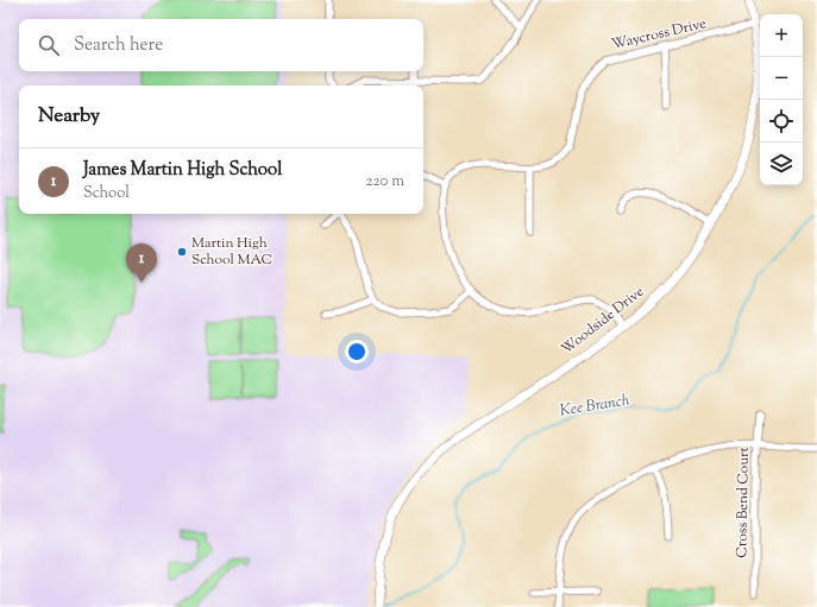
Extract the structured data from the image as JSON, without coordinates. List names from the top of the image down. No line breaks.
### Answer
{"streets":{"street":["Waycross Drive","Woodside Drive","Cross Bend Court"]},"crossings":[["Waycross Drive","Woodside Drive"]],"water":["Kee Branch"],"places":["Martin High School MAC"],"page":{"map_buttons":["+","−"],"search":"Search here","heading":"Nearby","list":[{"mark":"1","name":"James Martin High School","note":"School","value":"220 m"}],"pins":"1"}}
